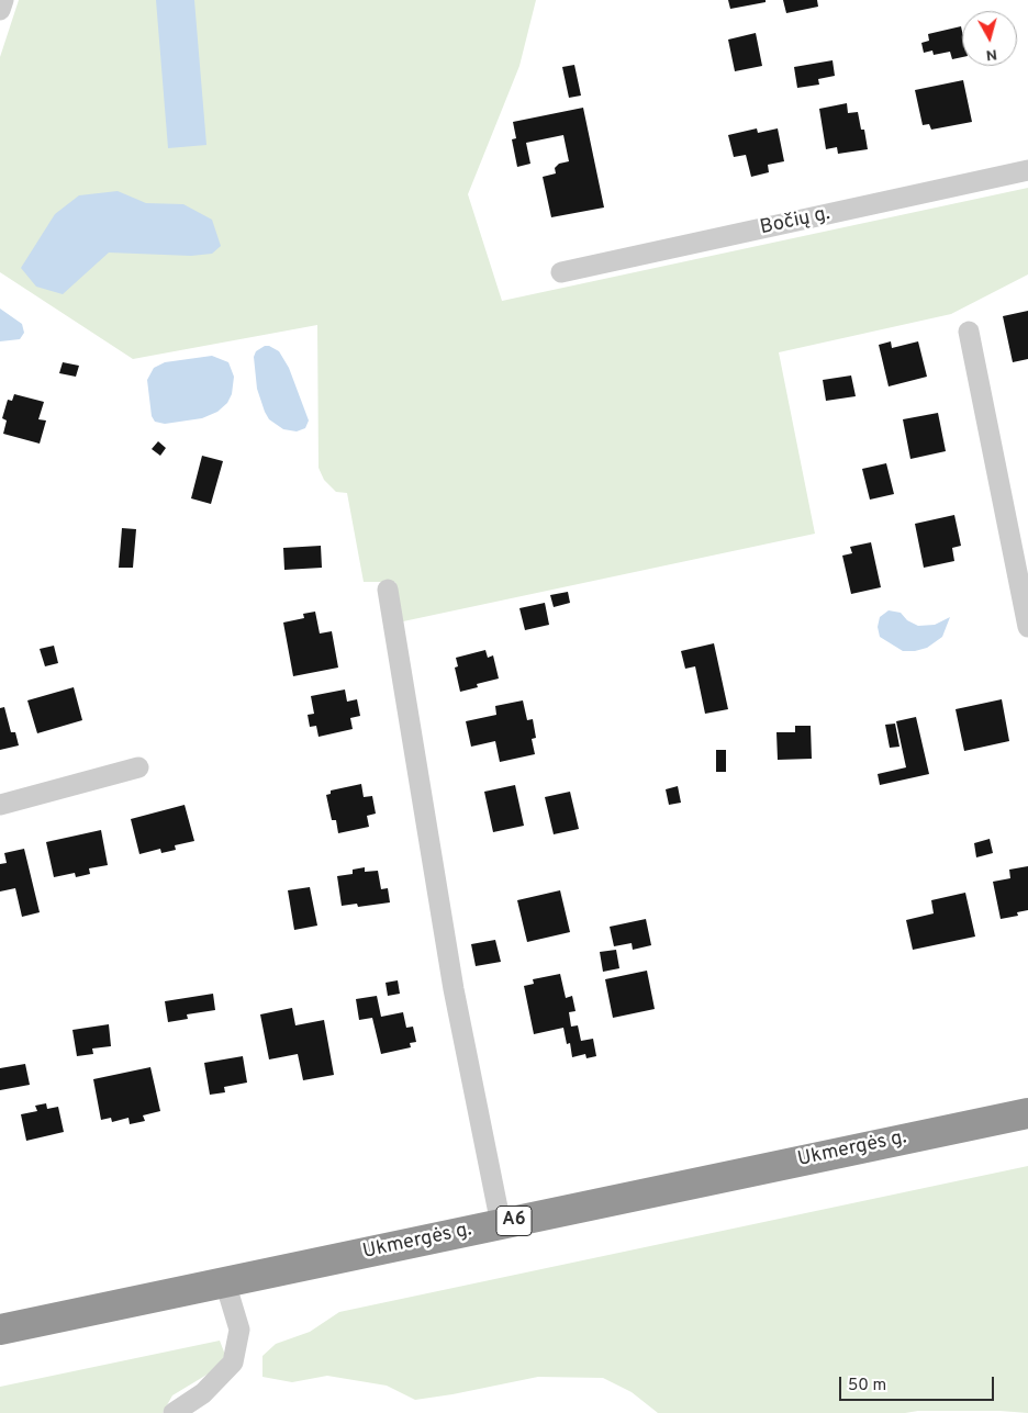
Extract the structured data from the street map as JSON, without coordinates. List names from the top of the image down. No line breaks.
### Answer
{"streets":{"highway":["Ukmergės g.","A6"],"street":["Bočių g."]},"scale_bar":"50 m","north":"bottom"}
